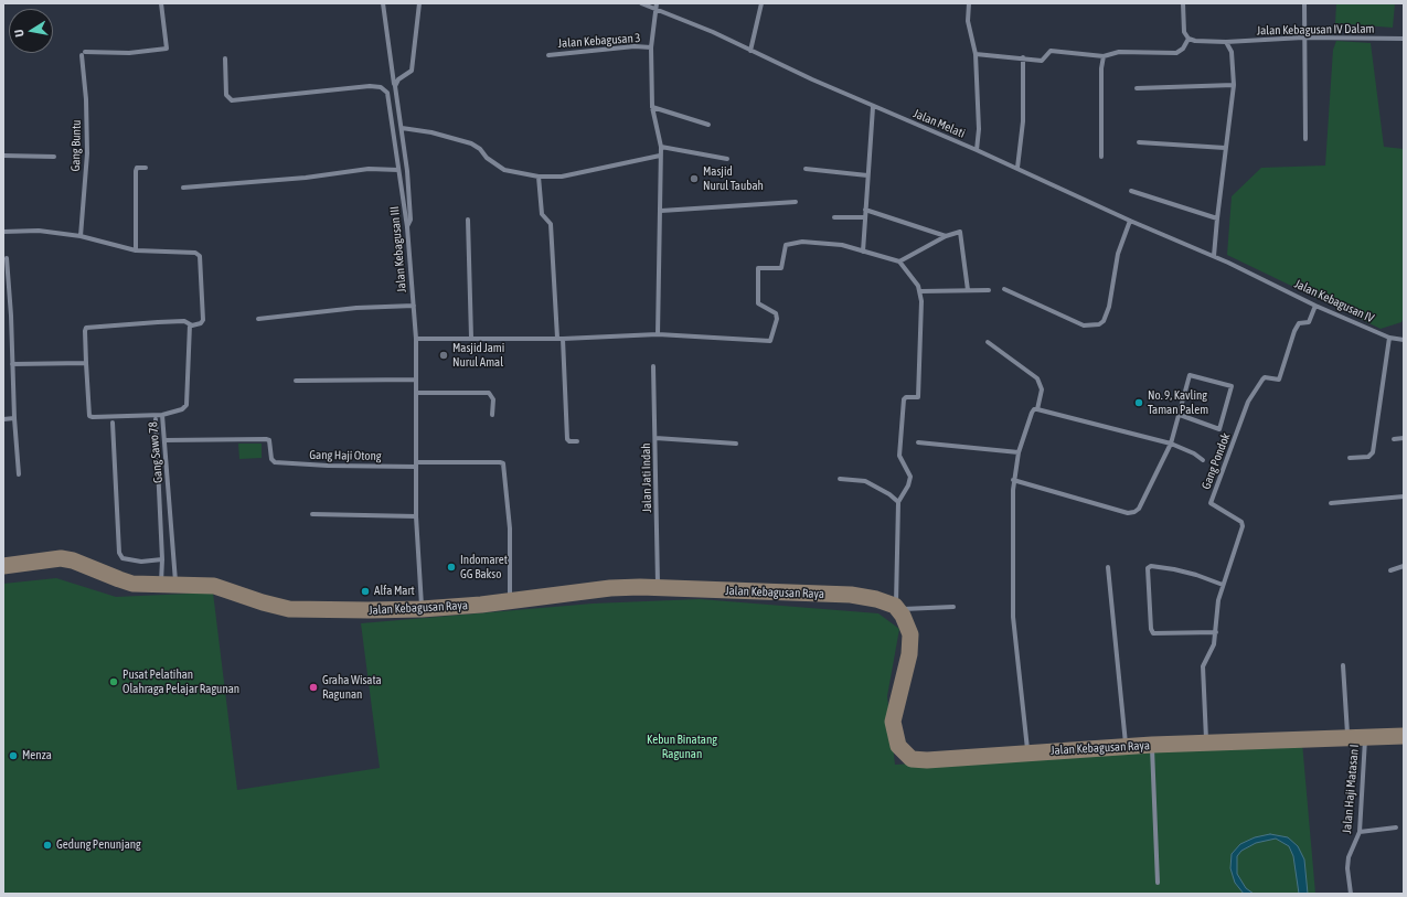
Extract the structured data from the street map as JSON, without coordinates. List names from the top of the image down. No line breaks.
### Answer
{"streets":{"main road":["Jalan Kebagusan Raya"],"street":["Jalan Kebagusan IV Dalam","Jalan Kebagusan 3","Jalan Melati","Gang Buntu","Jalan Kebagusan III","Jalan Kebagusan IV","Gang Sawo 78","Gang Haji Otong","Gang Pondok","Jalan Jati Indah","Jalan Haji Matasan I"]},"crossings":[["Jalan Melati","Jalan Kebagusan IV"],["Jalan Kebagusan III","Gang Haji Otong"],["Jalan Kebagusan III","Jalan Kebagusan Raya"],["Jalan Kebagusan IV","Gang Pondok"],["Gang Sawo 78","Gang Haji Otong"],["Gang Sawo 78","Jalan Kebagusan Raya"],["Gang Haji Otong","Jalan Kebagusan Raya"],["Gang Pondok","Jalan Kebagusan Raya"],["Jalan Jati Indah","Jalan Kebagusan Raya"],["Jalan Kebagusan Raya","Jalan Haji Matasan I"]],"parks":["Kebun Binatang Ragunan"],"places":["Masjid Nurul Taubah","Masjid Jami Nurul Amal","No. 9, Kavling Taman Palem","Indomaret GG Bakso","Alfa Mart","Pusat Pelatihan Olahraga Pelajar Ragunan","Graha Wisata Ragunan","Menza","Gedung Penunjang"],"north":"left"}
